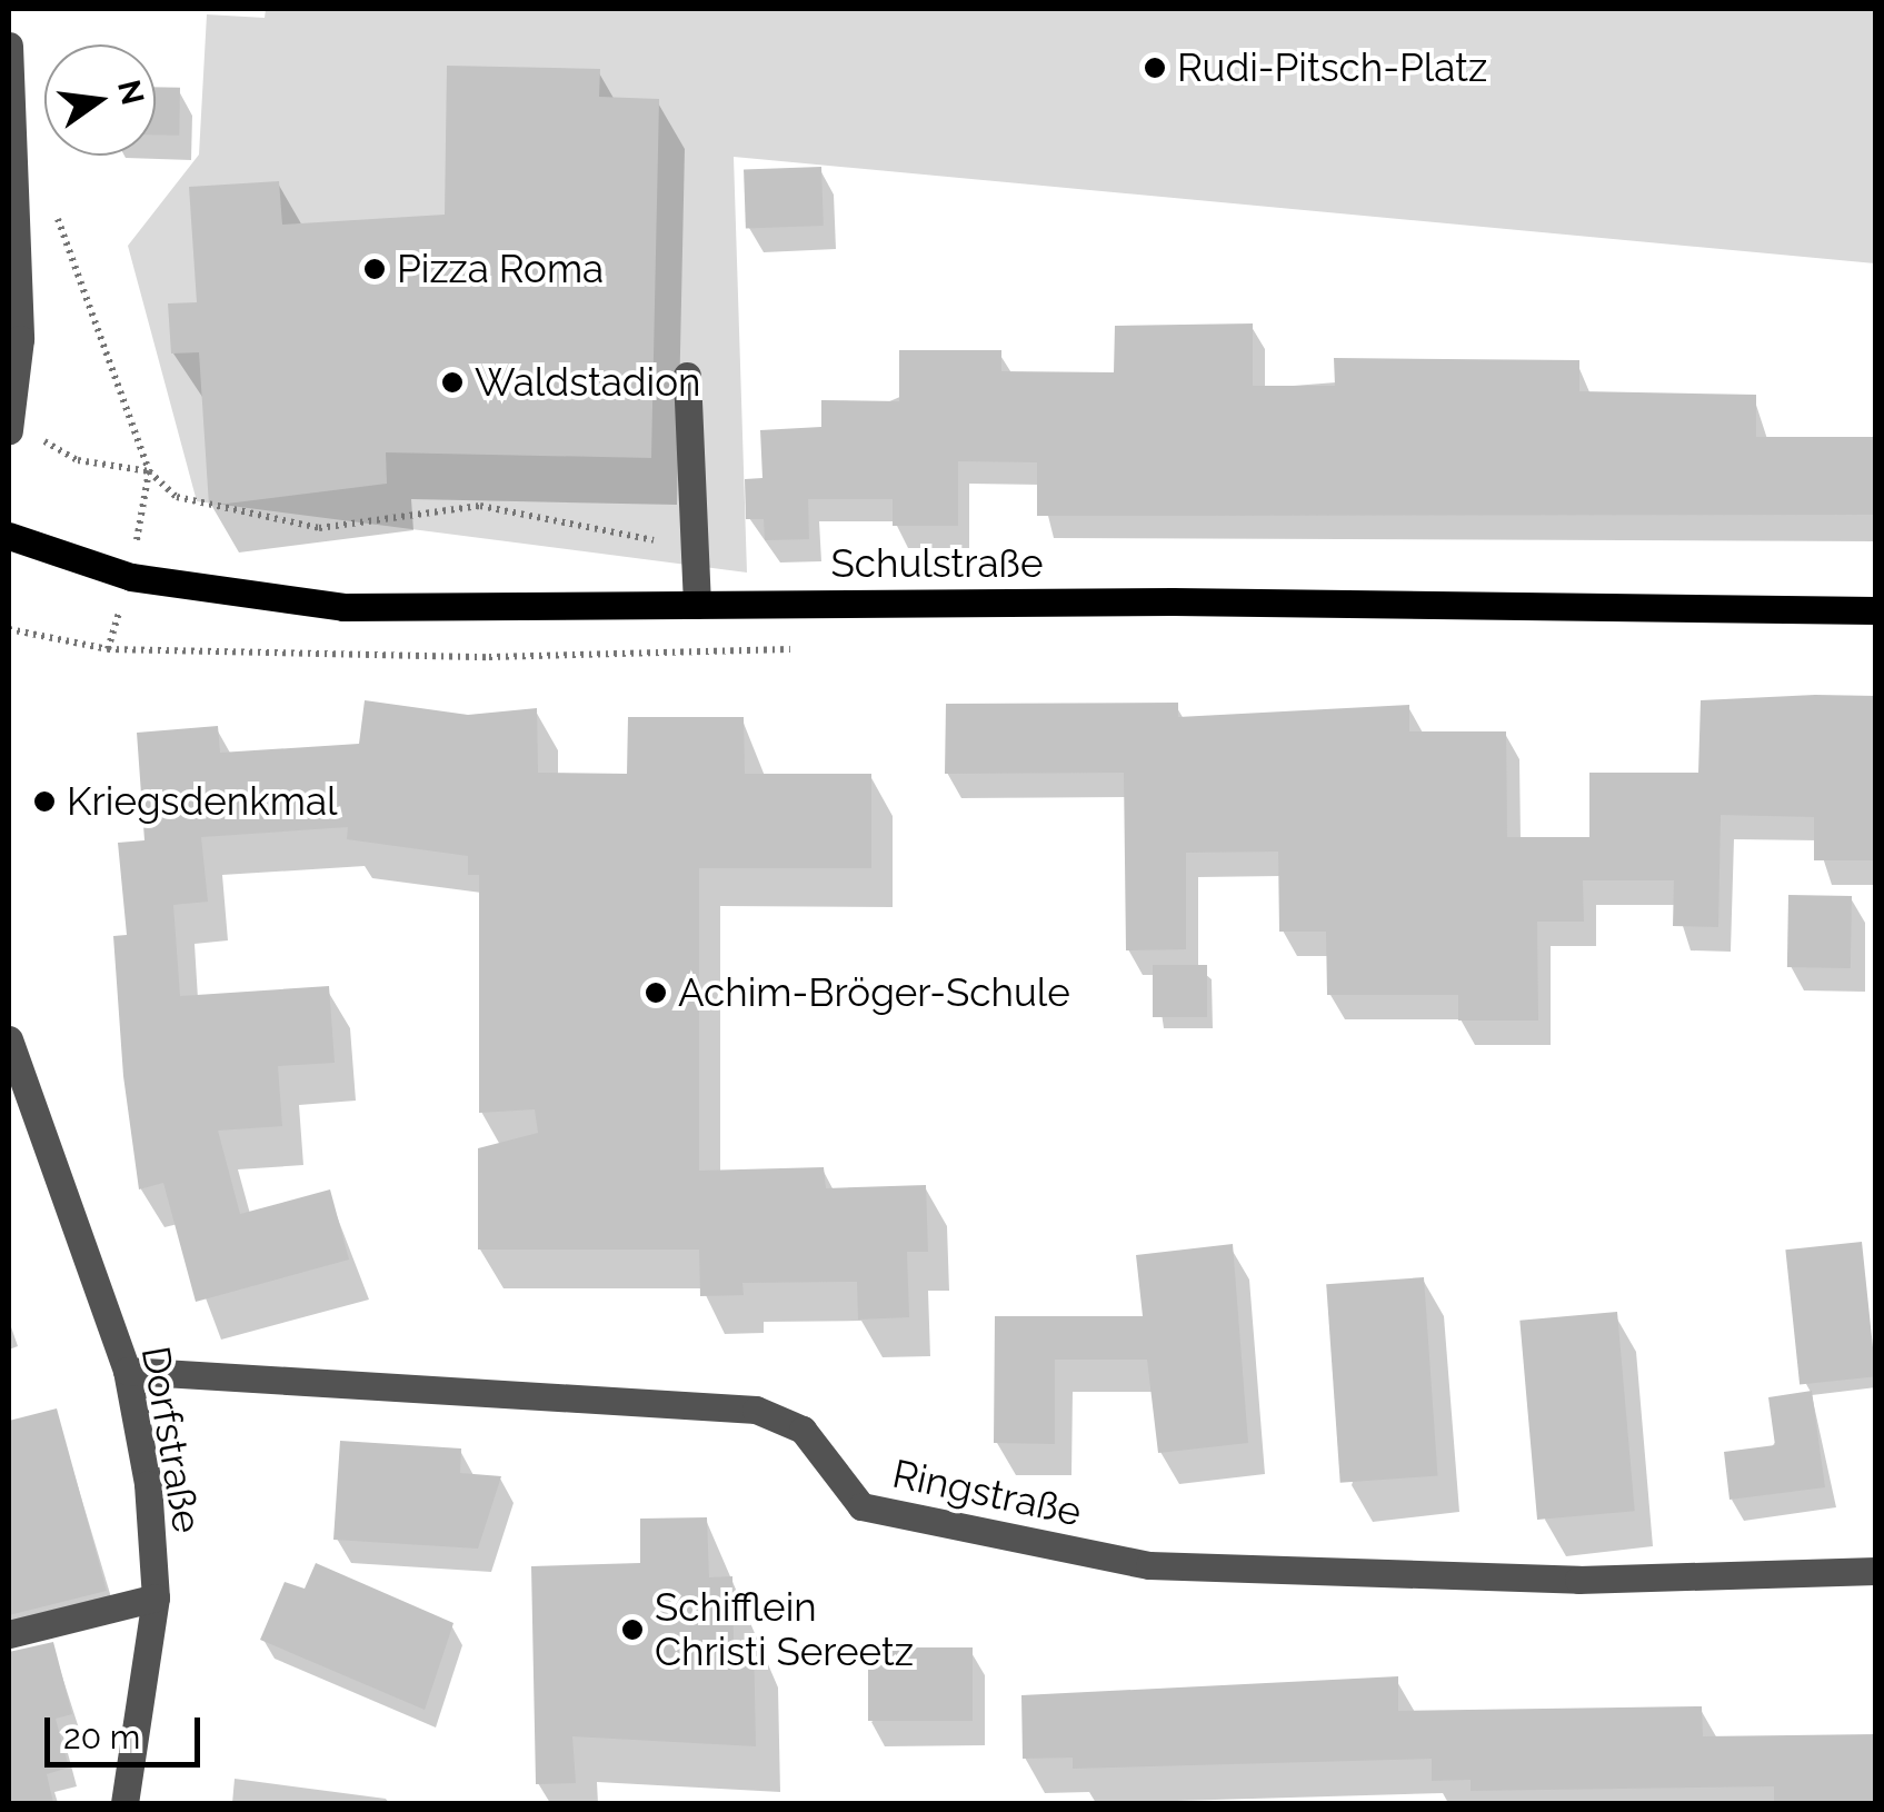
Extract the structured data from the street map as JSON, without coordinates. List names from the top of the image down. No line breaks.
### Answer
{"streets":{"main road":["Schulstraße"],"street":["Dorfstraße","Ringstraße"]},"crossings":[["Dorfstraße","Ringstraße"]],"places":["Rudi-Pitsch-Platz","Pizza Roma","Waldstadion","Kriegsdenkmal","Achim-Bröger-Schule","Schifflein Christi Sereetz"],"scale_bar":"20 m","north":"right"}
